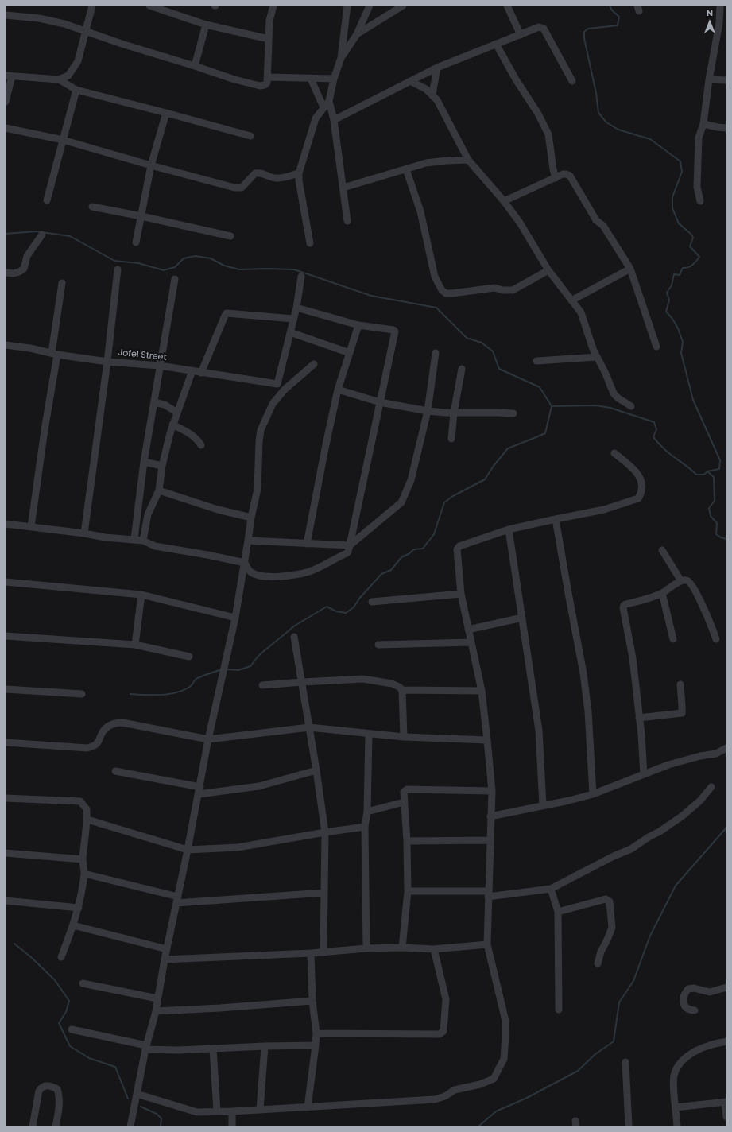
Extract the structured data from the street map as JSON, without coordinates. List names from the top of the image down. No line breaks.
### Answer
{"streets":{"street":["Jofel Street"]},"north":"top"}
